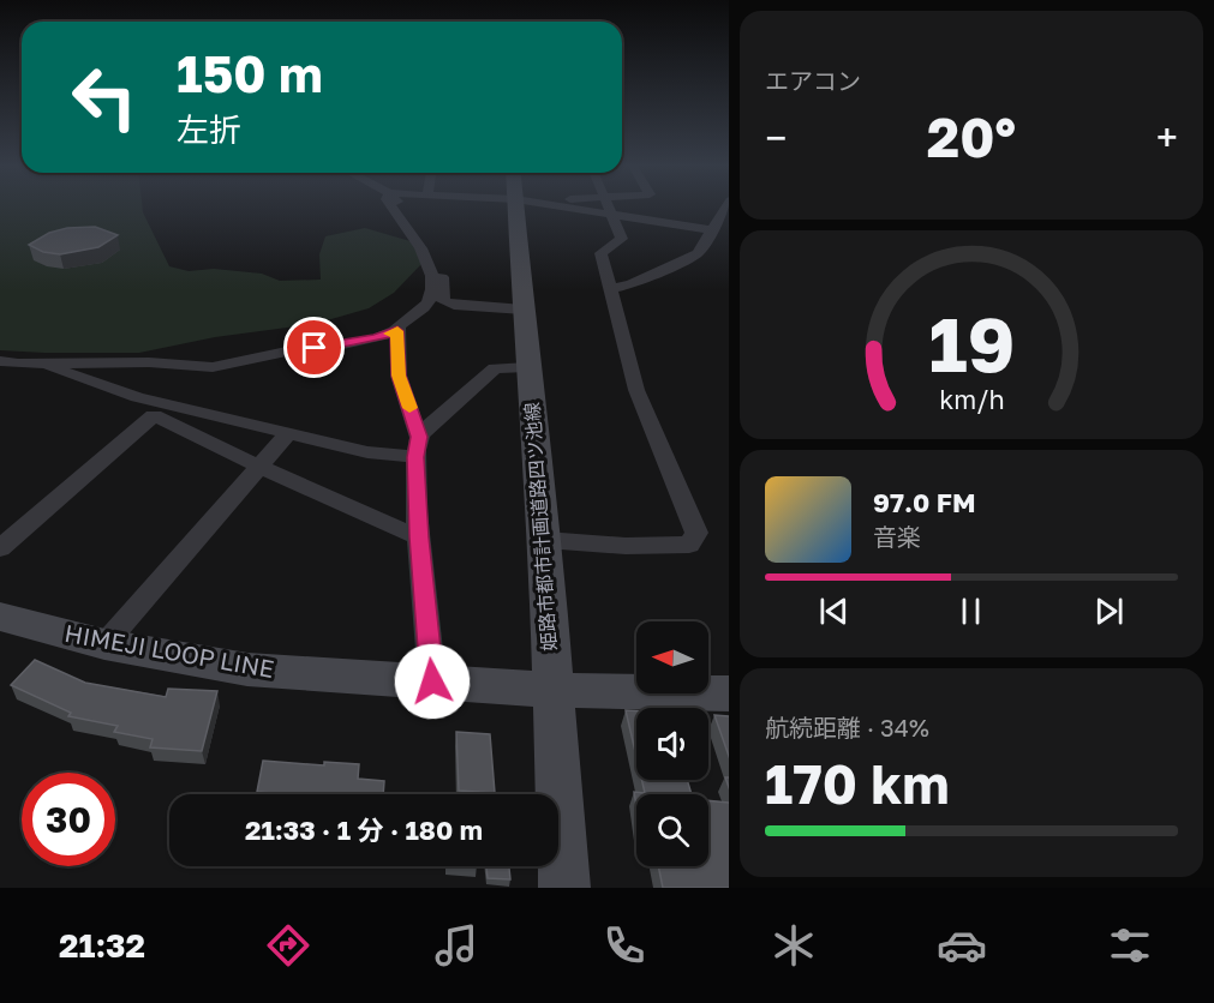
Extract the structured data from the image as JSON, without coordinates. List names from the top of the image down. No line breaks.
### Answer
{"streets":{"street":["姫路市都市計画道路四ツ池線","HIMEJI LOOP LINE"]},"crossings":[["姫路市都市計画道路四ツ池線","HIMEJI LOOP LINE"]],"north":"left","page":{"tile":["エアコン",["航続距離 · 34%","170 km"]],"turn":["150 m","左折"],"heat":["−","20°","+"],"song":["97.0 FM","音楽"],"limit":"30","trip":"21:33 · 1 分 · 180 m","tabs":"21:32","gauge":["19","km/h"]}}
